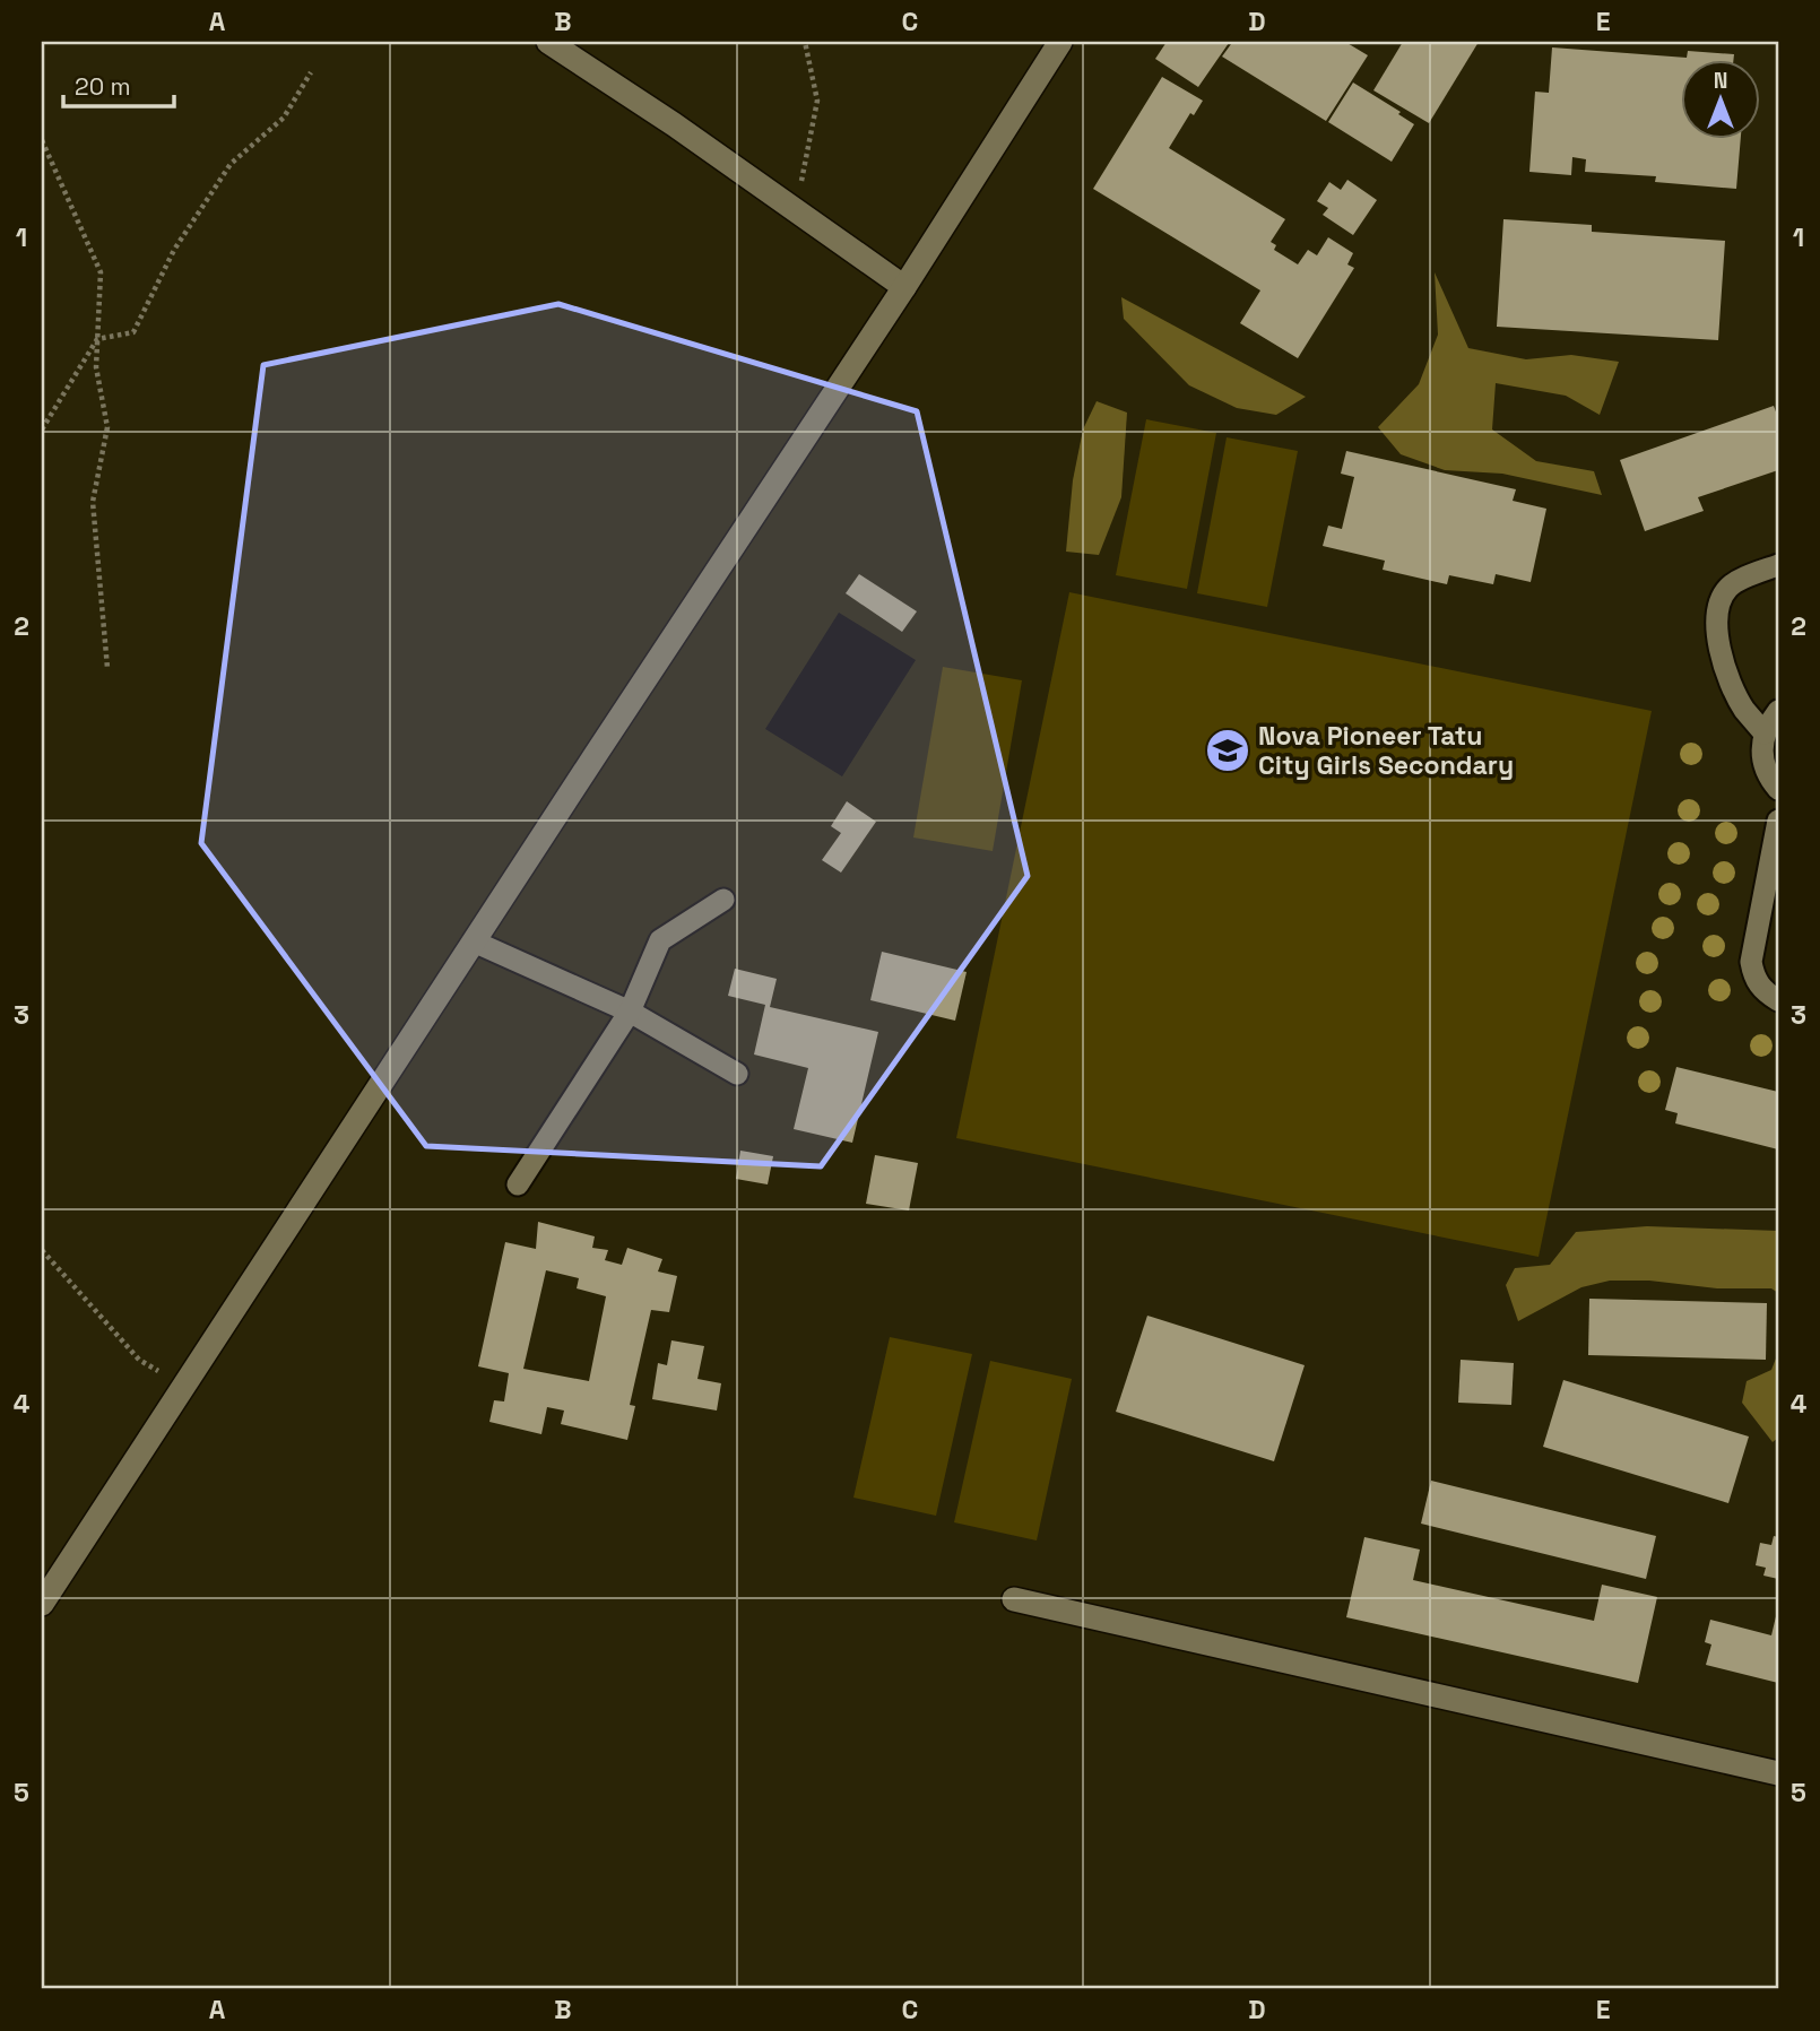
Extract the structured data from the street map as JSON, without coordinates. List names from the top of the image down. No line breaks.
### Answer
{"places":{"school or university":["Nova Pioneer Tatu City Girls Secondary"]},"scale_bar":"20 m","north":"top","grid":{"columns":["A","B","C","D","E"],"rows":["1","2","3","4","5"]}}
